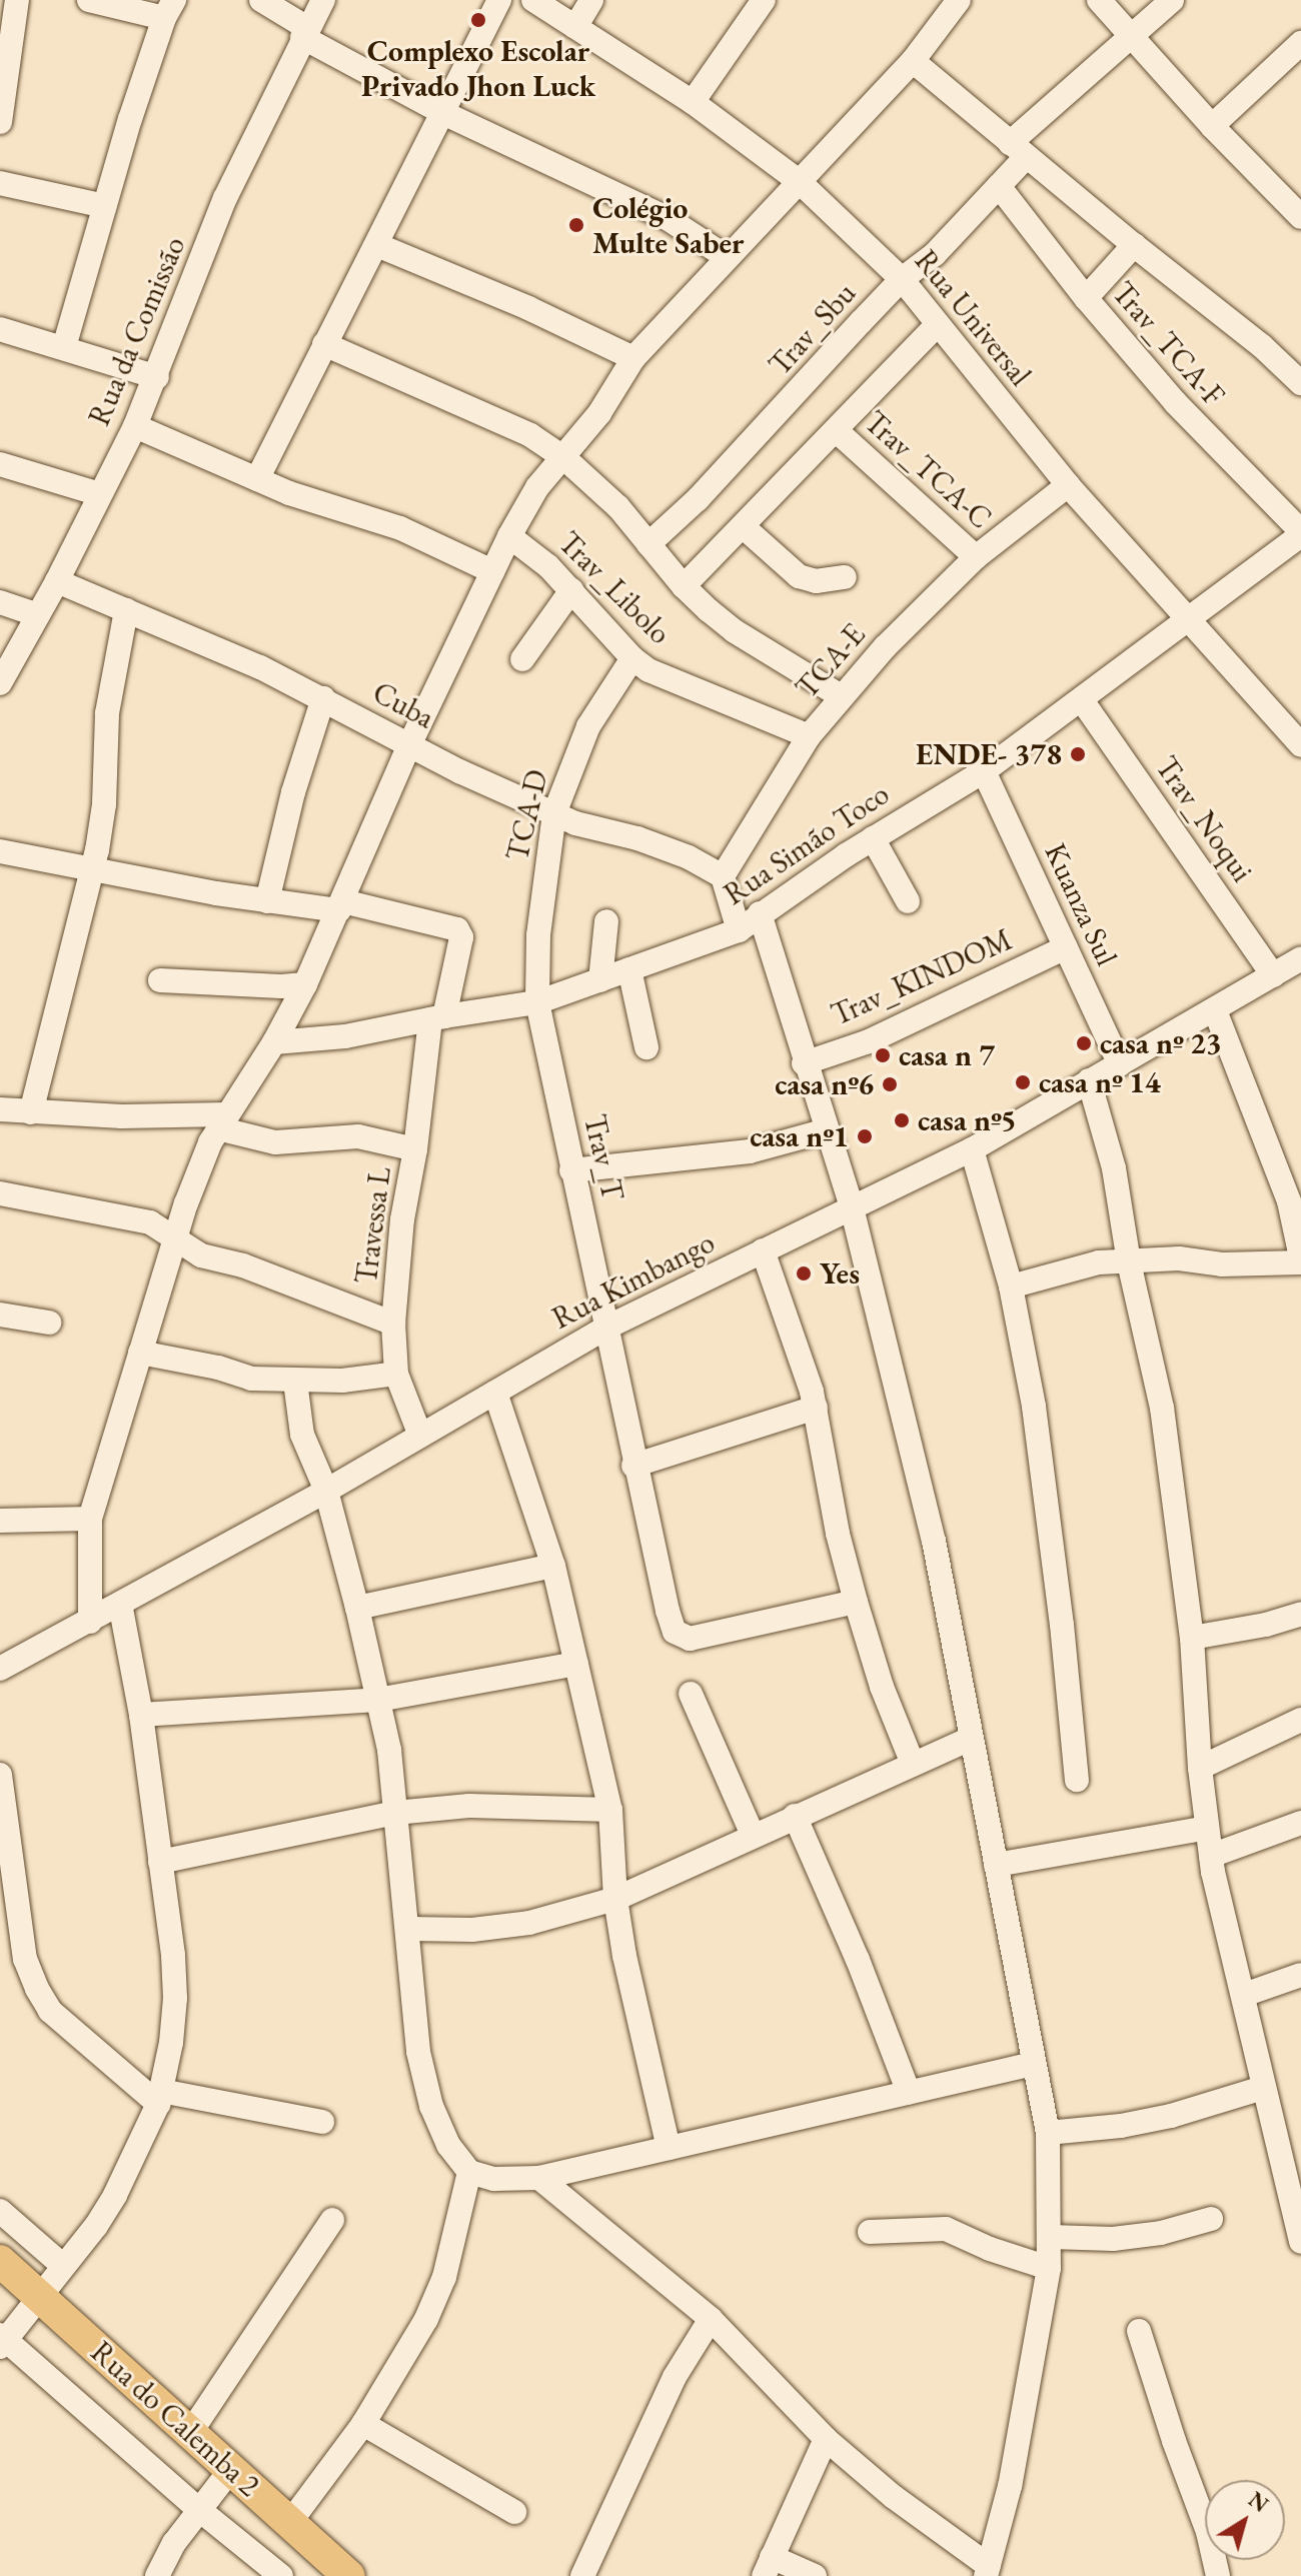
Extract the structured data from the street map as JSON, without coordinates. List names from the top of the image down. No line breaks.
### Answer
{"streets":{"main road":["Rua do Calemba 2"],"street":["Rua Universal","Trav_Sbu","Rua da Comissão","Trav_TCA-F","Trav_TCA-C","Trav_Libolo","TCA-E","Cuba","TCA-D","Trav_Noqui","Rua Simão Toco","Kuanza Sul","Trav_KINDOM","Trav_T","Travessa L","Rua Kimbango"]},"crossings":[["Rua Universal","Trav_Sbu"],["Rua Universal","TCA-E"],["Rua Universal","Rua Simão Toco"],["Trav_Sbu","Trav_TCA-F"],["Rua da Comissão","Cuba"],["Trav_TCA-F","Rua Simão Toco"],["Trav_TCA-C","TCA-E"],["Trav_Libolo","TCA-E"],["Trav_Libolo","TCA-D"],["TCA-E","Cuba"],["Cuba","TCA-D"],["TCA-D","Rua Simão Toco"],["TCA-D","Trav_T"],["Trav_Noqui","Rua Simão Toco"],["Trav_Noqui","Rua Kimbango"],["Rua Simão Toco","Kuanza Sul"],["Rua Simão Toco","Trav_T"],["Rua Simão Toco","Travessa L"],["Kuanza Sul","Trav_KINDOM"],["Kuanza Sul","Rua Kimbango"],["Trav_T","Rua Kimbango"],["Travessa L","Rua Kimbango"]],"places":["Complexo Escolar Privado Jhon Luck","Colégio Multe Saber","ENDE- 378","casa nº 23","casa n 7","casa nº 14","casa nº6","casa nº5","casa nº1","Yes"],"north":"top right"}
